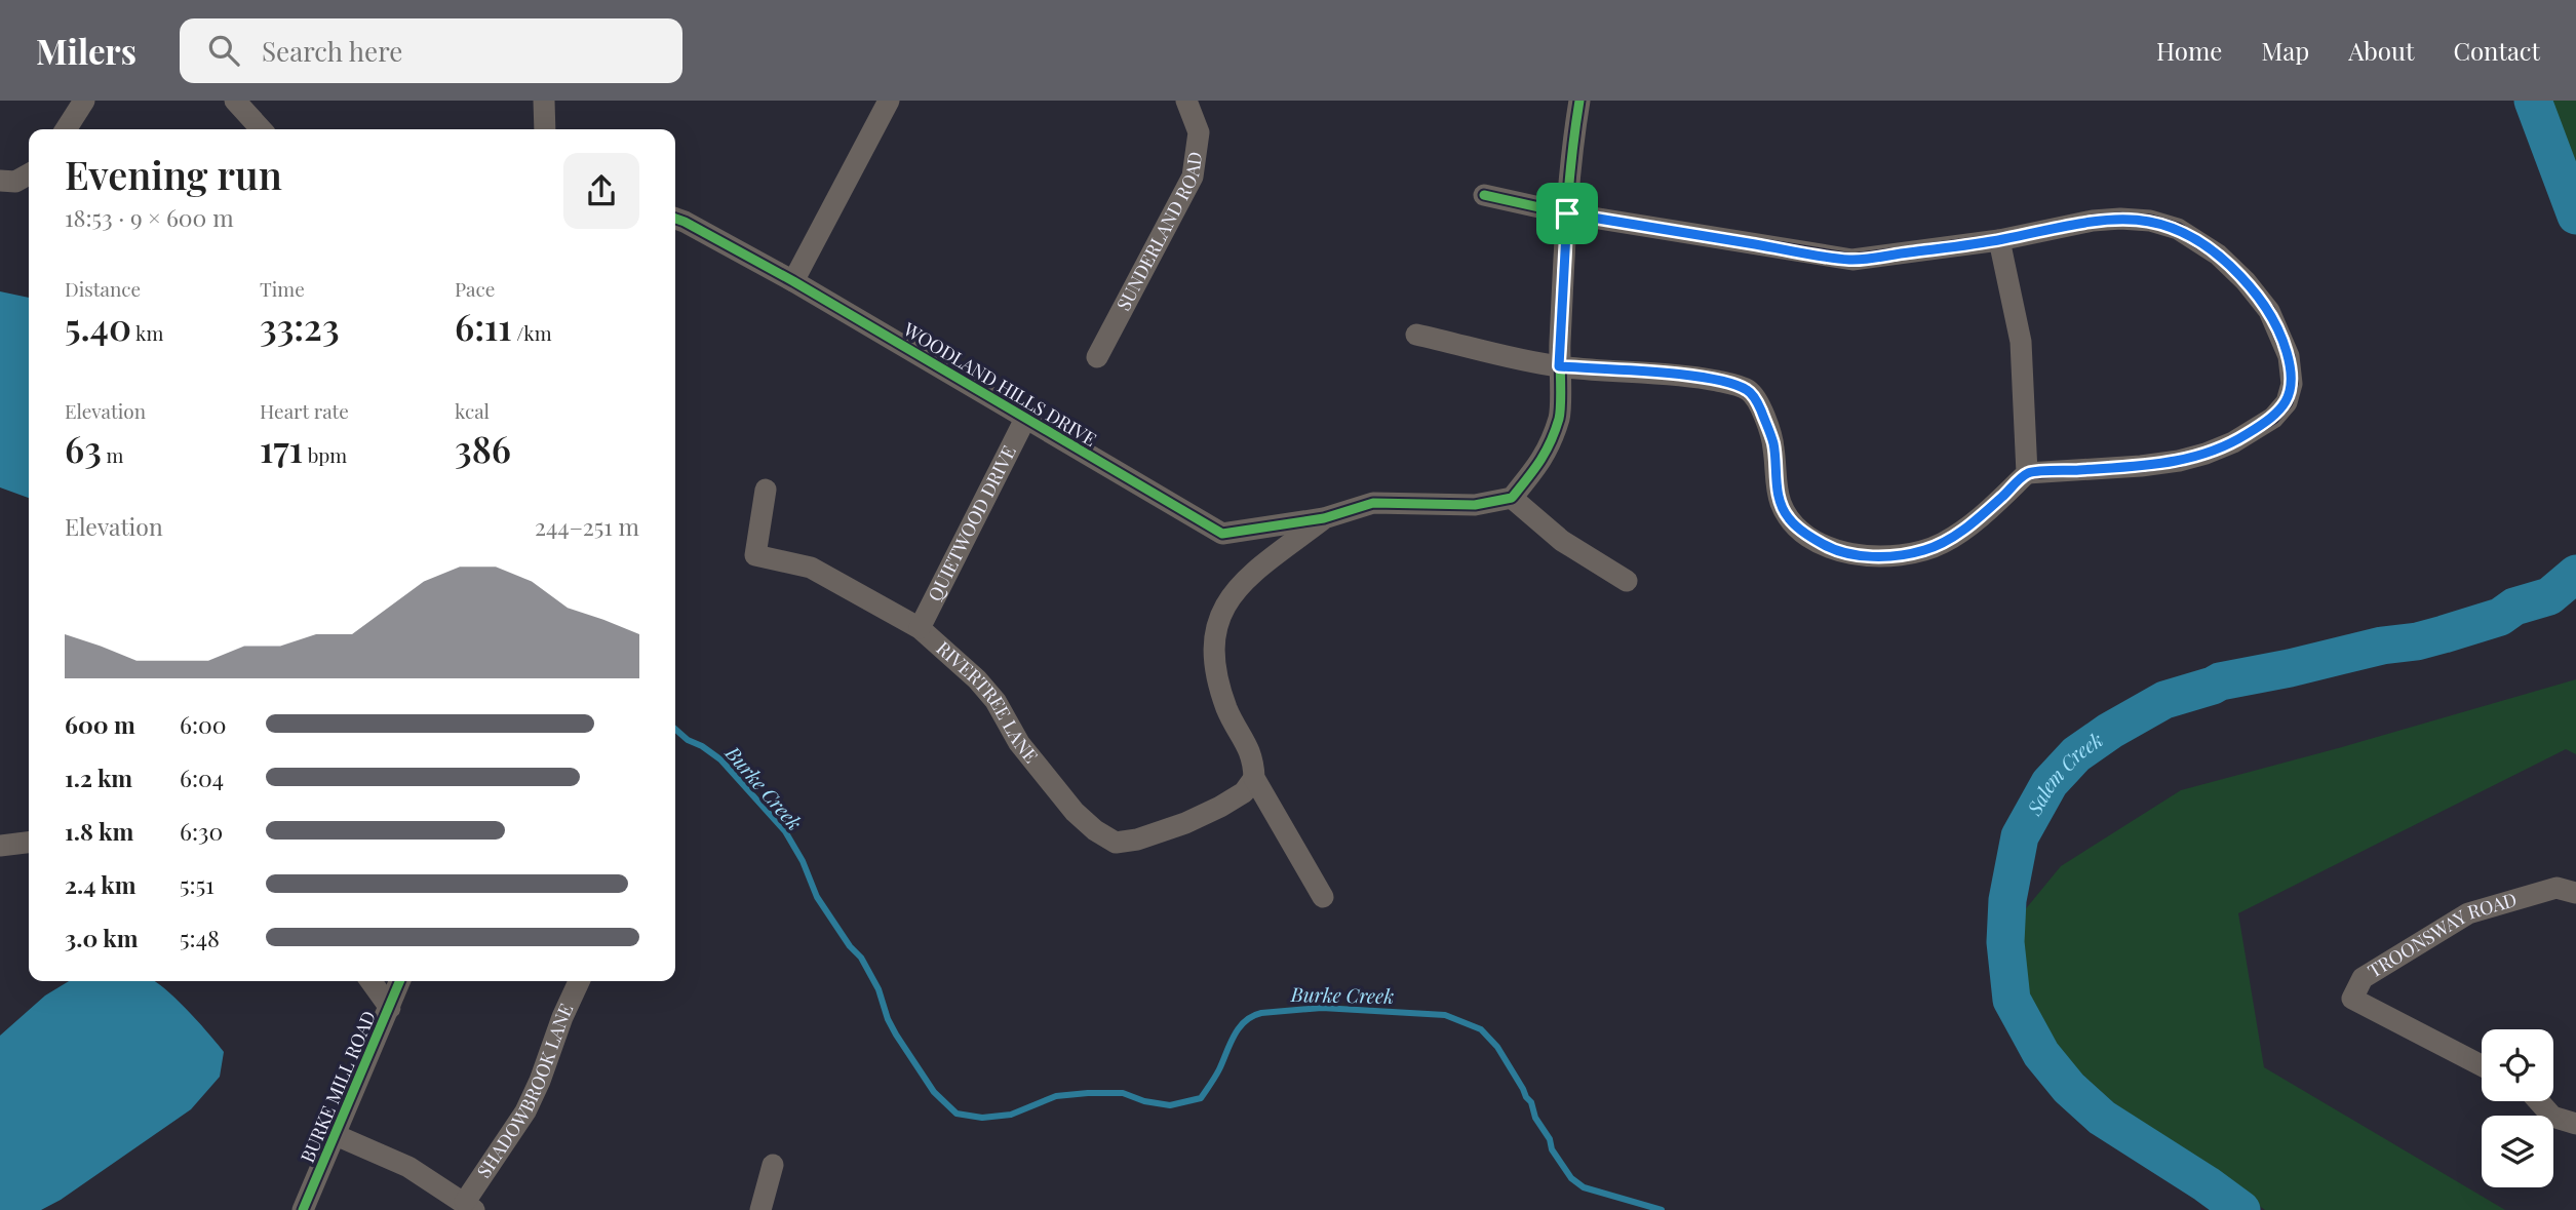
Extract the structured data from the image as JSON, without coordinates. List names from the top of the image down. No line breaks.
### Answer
{"streets":{"street":["SUNDERLAND ROAD","WOODLAND HILLS DRIVE","QUIETWOOD DRIVE","RIVERTREE LANE","TROONSWAY ROAD","BURKE MILL ROAD","SHADOWBROOK LANE"]},"crossings":[["WOODLAND HILLS DRIVE","QUIETWOOD DRIVE"],["QUIETWOOD DRIVE","RIVERTREE LANE"]],"water":["Salem Creek","Burke Creek"],"page":{"header":"Milers","search":"Search here","nav":["Home","Map","About","Contact"],"heading":["Evening run","18:53 · 9 × 600 m"],"stats":[["Distance","5.40 km"],["Time","33:23"],["Pace","6:11 /km"],["Elevation","63 m"],["Heart rate","171 bpm"],["kcal","386"]],"chart":["Elevation","244–251 m"],"list":[{"name":"600 m","note":"6:00"},{"name":"1.2 km","note":"6:04"},{"name":"1.8 km","note":"6:30"},{"name":"2.4 km","note":"5:51"},{"name":"3.0 km","note":"5:48"}]}}
